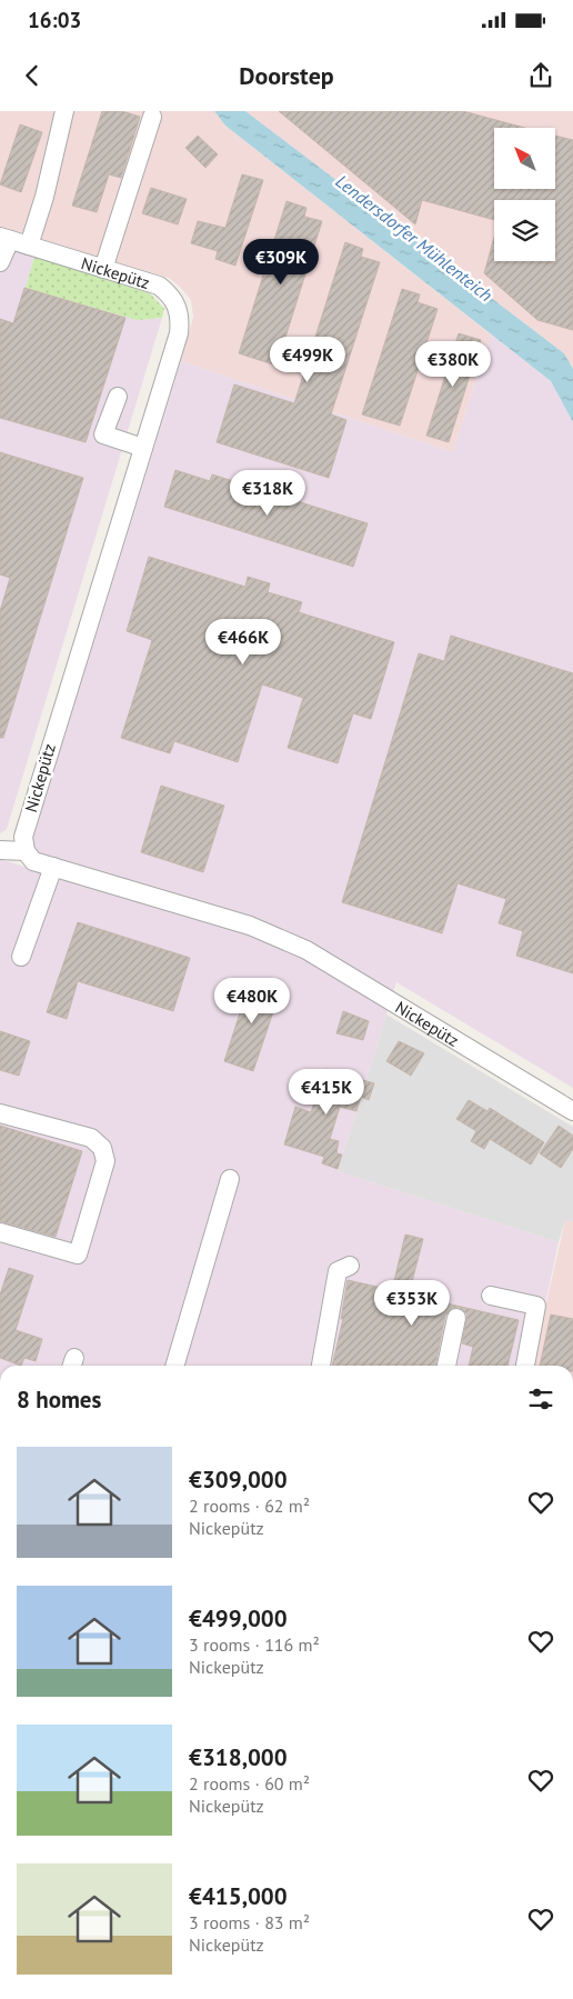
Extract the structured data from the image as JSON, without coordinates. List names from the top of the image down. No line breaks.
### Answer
{"streets":{"street":["Nickepütz"]},"water":["Lendersdorfer Mühlenteich"],"north":"top left","page":{"status":"16:03","header":"Doorstep","price":["€309K","€499K","€380K","€318K","€466K","€480K","€415K","€353K"],"heading":"8 homes","list":[{"name":"€309,000","note":"2 rooms · 62 m² · Nickepütz"},{"name":"€499,000","note":"3 rooms · 116 m² · Nickepütz"},{"name":"€318,000","note":"2 rooms · 60 m² · Nickepütz"},{"name":"€415,000","note":"3 rooms · 83 m² · Nickepütz"}]}}
